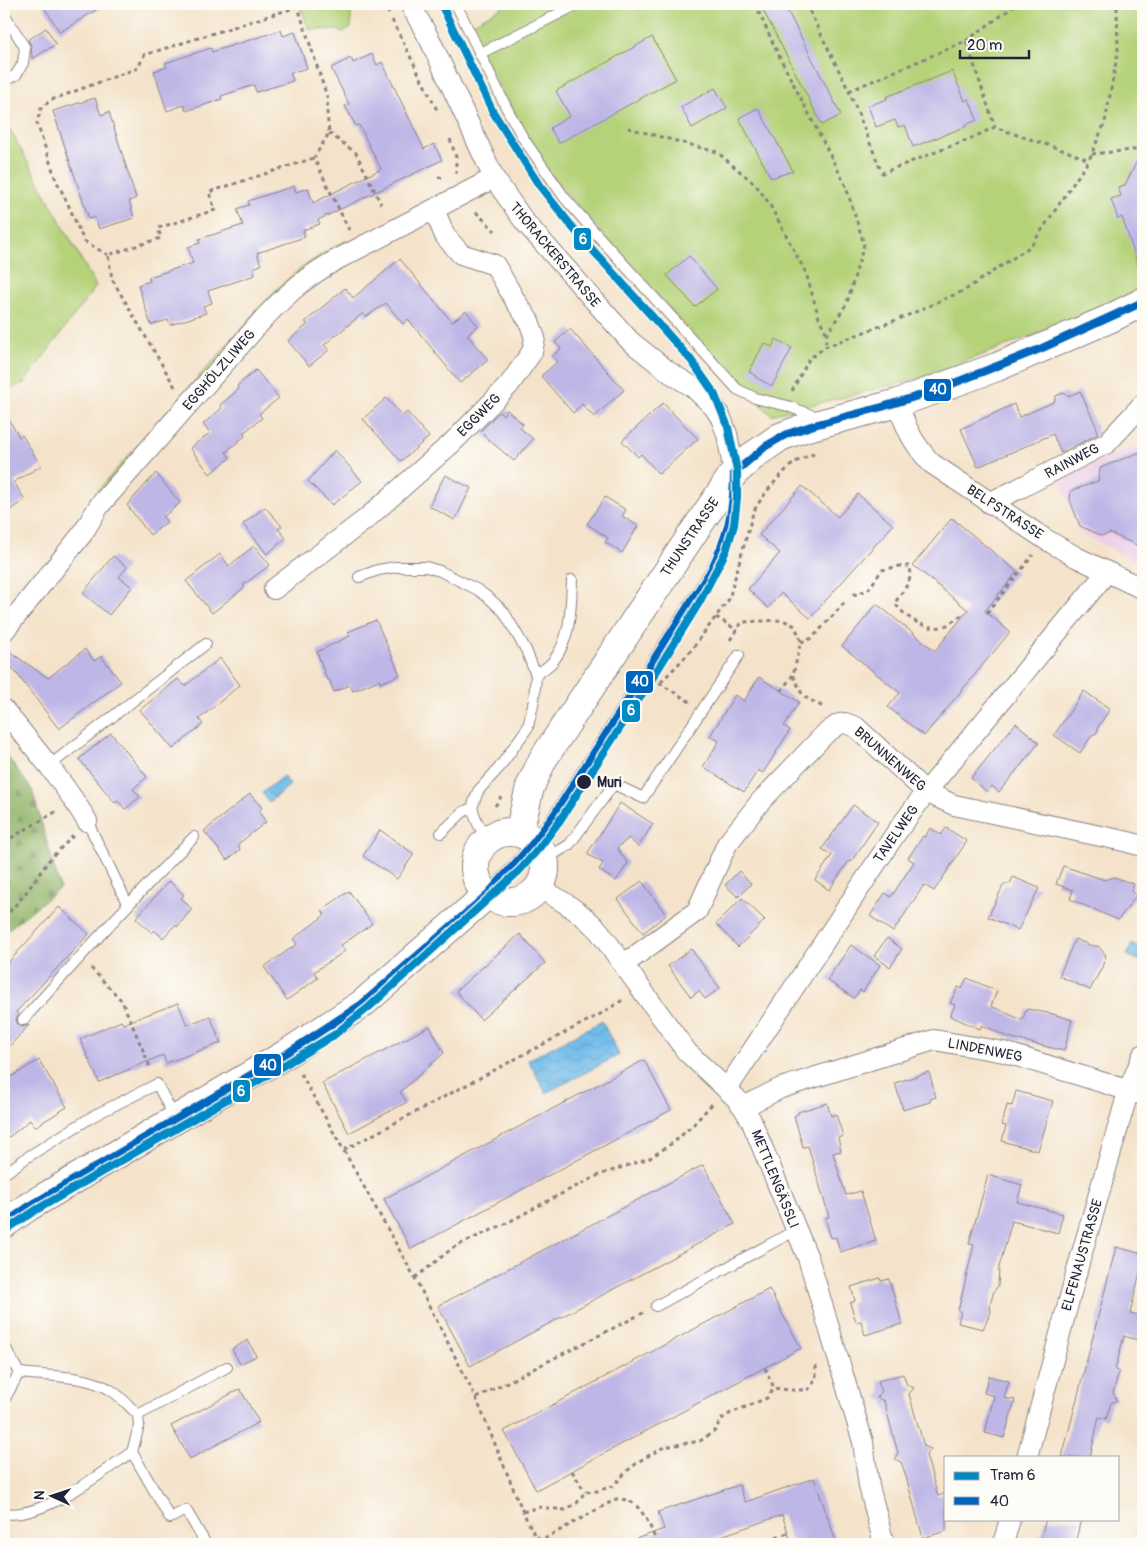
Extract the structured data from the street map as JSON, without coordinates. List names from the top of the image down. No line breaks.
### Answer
{"streets":{"main road":["THUNSTRASSE"],"street":["THORACKERSTRASSE","EGGHÖLZLIWEG","EGGWEG","RAINWEG","BELPSTRASSE","BRUNNENWEG","TAVELWEG","LINDENWEG","METTLENGÄSSLI","ELFENAUSTRASSE"]},"crossings":[["THORACKERSTRASSE","EGGHÖLZLIWEG"],["THORACKERSTRASSE","THUNSTRASSE"],["EGGHÖLZLIWEG","EGGWEG"],["RAINWEG","BELPSTRASSE"],["BELPSTRASSE","THUNSTRASSE"],["BELPSTRASSE","TAVELWEG"],["THUNSTRASSE","METTLENGÄSSLI"],["BRUNNENWEG","TAVELWEG"],["BRUNNENWEG","METTLENGÄSSLI"],["TAVELWEG","METTLENGÄSSLI"],["LINDENWEG","METTLENGÄSSLI"],["LINDENWEG","ELFENAUSTRASSE"]],"places":["Muri"],"lines":["tram line 6","transit line 40"],"legend":["Tram 6","40"],"scale_bar":"20 m","north":"left"}
